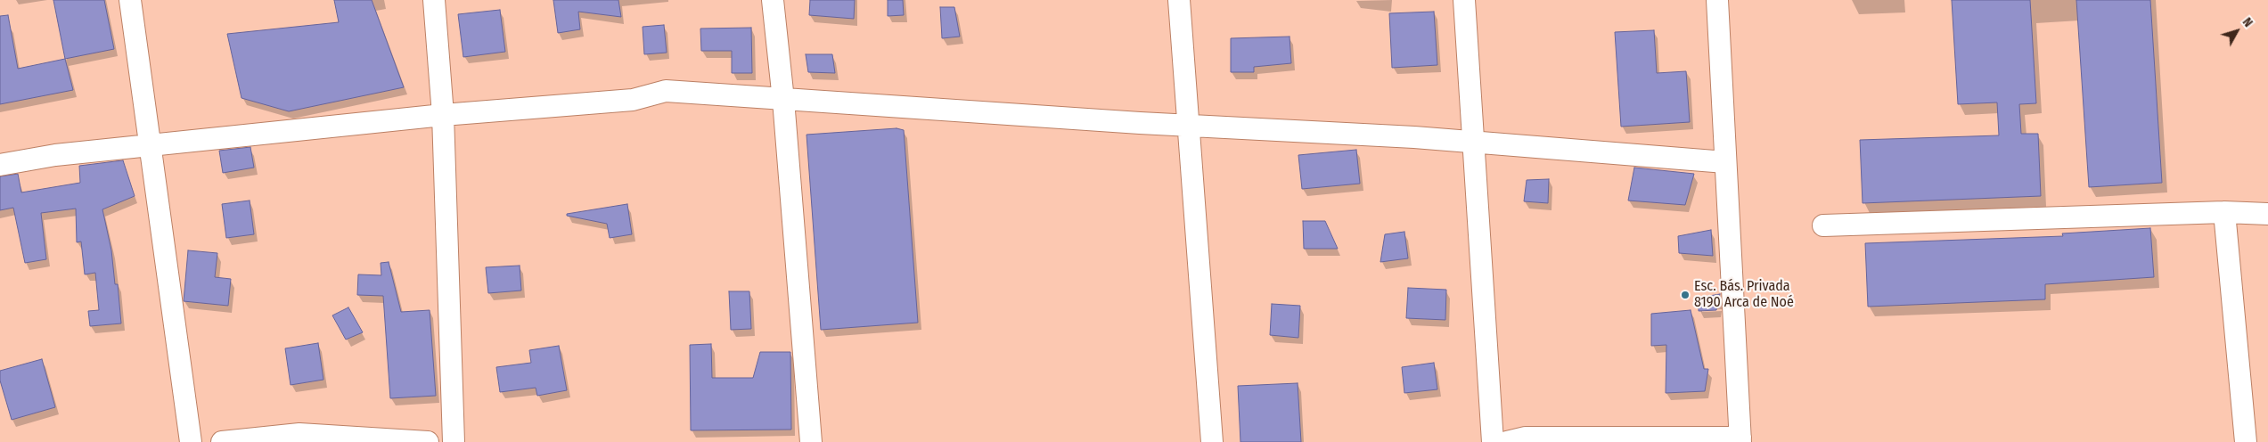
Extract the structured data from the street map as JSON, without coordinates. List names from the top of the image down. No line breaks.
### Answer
{"places":["Esc. Bás. Privada 8190 Arca de Noé"],"north":"top right"}
